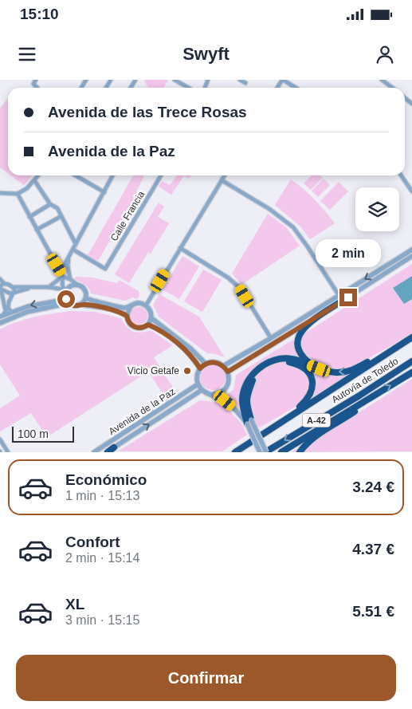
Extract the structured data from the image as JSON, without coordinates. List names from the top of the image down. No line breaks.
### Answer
{"streets":{"highway":["Autovía de Toledo","A-42"],"street":["Calle Francia","Avenida de la Paz"]},"places":["Vicio Getafe"],"scale_bar":"100 m","page":{"status":"15:10","header":"Swyft","banner":["Avenida de las Trece Rosas","Avenida de la Paz"],"bubble":"2 min","scale":"100 m","list":[{"name":"Económico","note":"1 min · 15:13","value":"3.24 €"},{"name":"Confort","note":"2 min · 15:14","value":"4.37 €"},{"name":"XL","note":"3 min · 15:15","value":"5.51 €"}],"buttons":"Confirmar"}}
